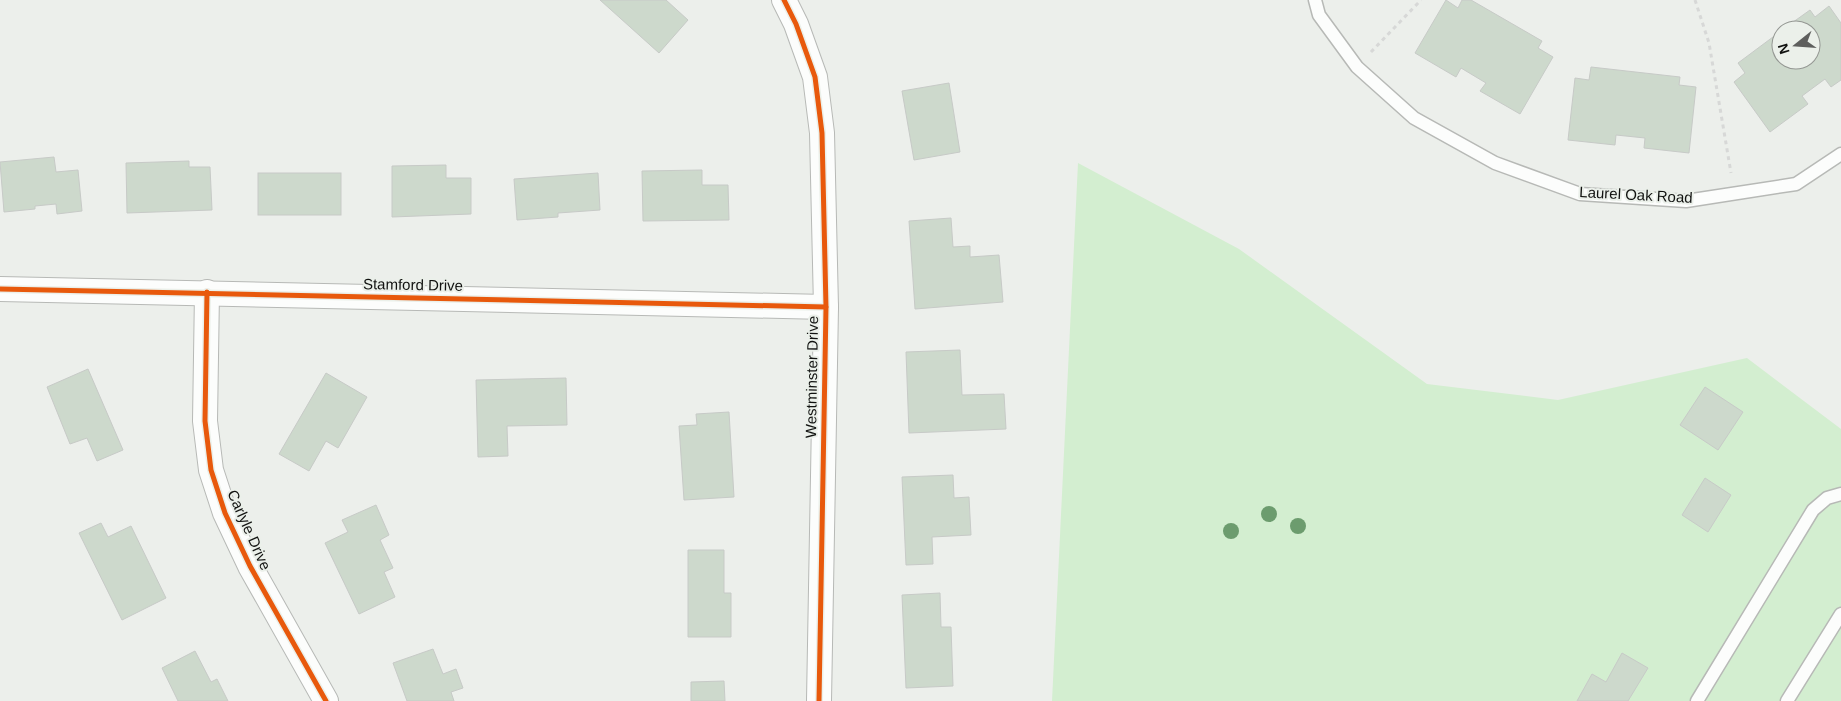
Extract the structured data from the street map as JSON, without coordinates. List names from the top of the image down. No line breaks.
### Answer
{"streets":{"street":["Stamford Drive","Westminster Drive","Carlyle Drive"],"lane":["Laurel Oak Road"]},"crossings":[["Stamford Drive","Westminster Drive"],["Stamford Drive","Carlyle Drive"]],"north":"left"}
